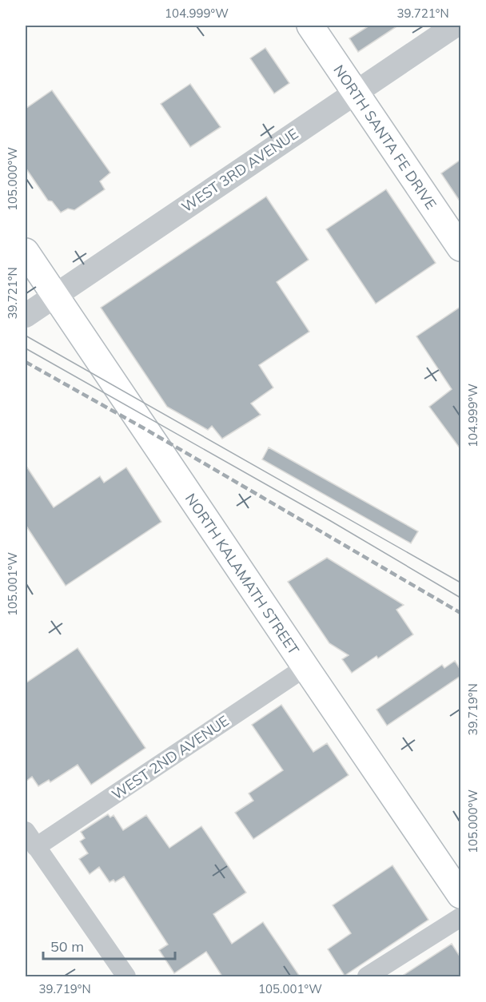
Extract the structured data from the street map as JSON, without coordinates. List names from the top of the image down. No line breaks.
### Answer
{"streets":{"main road":["NORTH SANTA FE DRIVE","NORTH KALAMATH STREET"],"street":["WEST 3RD AVENUE","WEST 2ND AVENUE"]},"crossings":[["NORTH SANTA FE DRIVE","WEST 3RD AVENUE"],["WEST 3RD AVENUE","NORTH KALAMATH STREET"],["NORTH KALAMATH STREET","WEST 2ND AVENUE"]],"scale_bar":"50 m","coordinates":["104.999°W","39.721°N","105.000°W","105.001°W","39.719°N"]}
